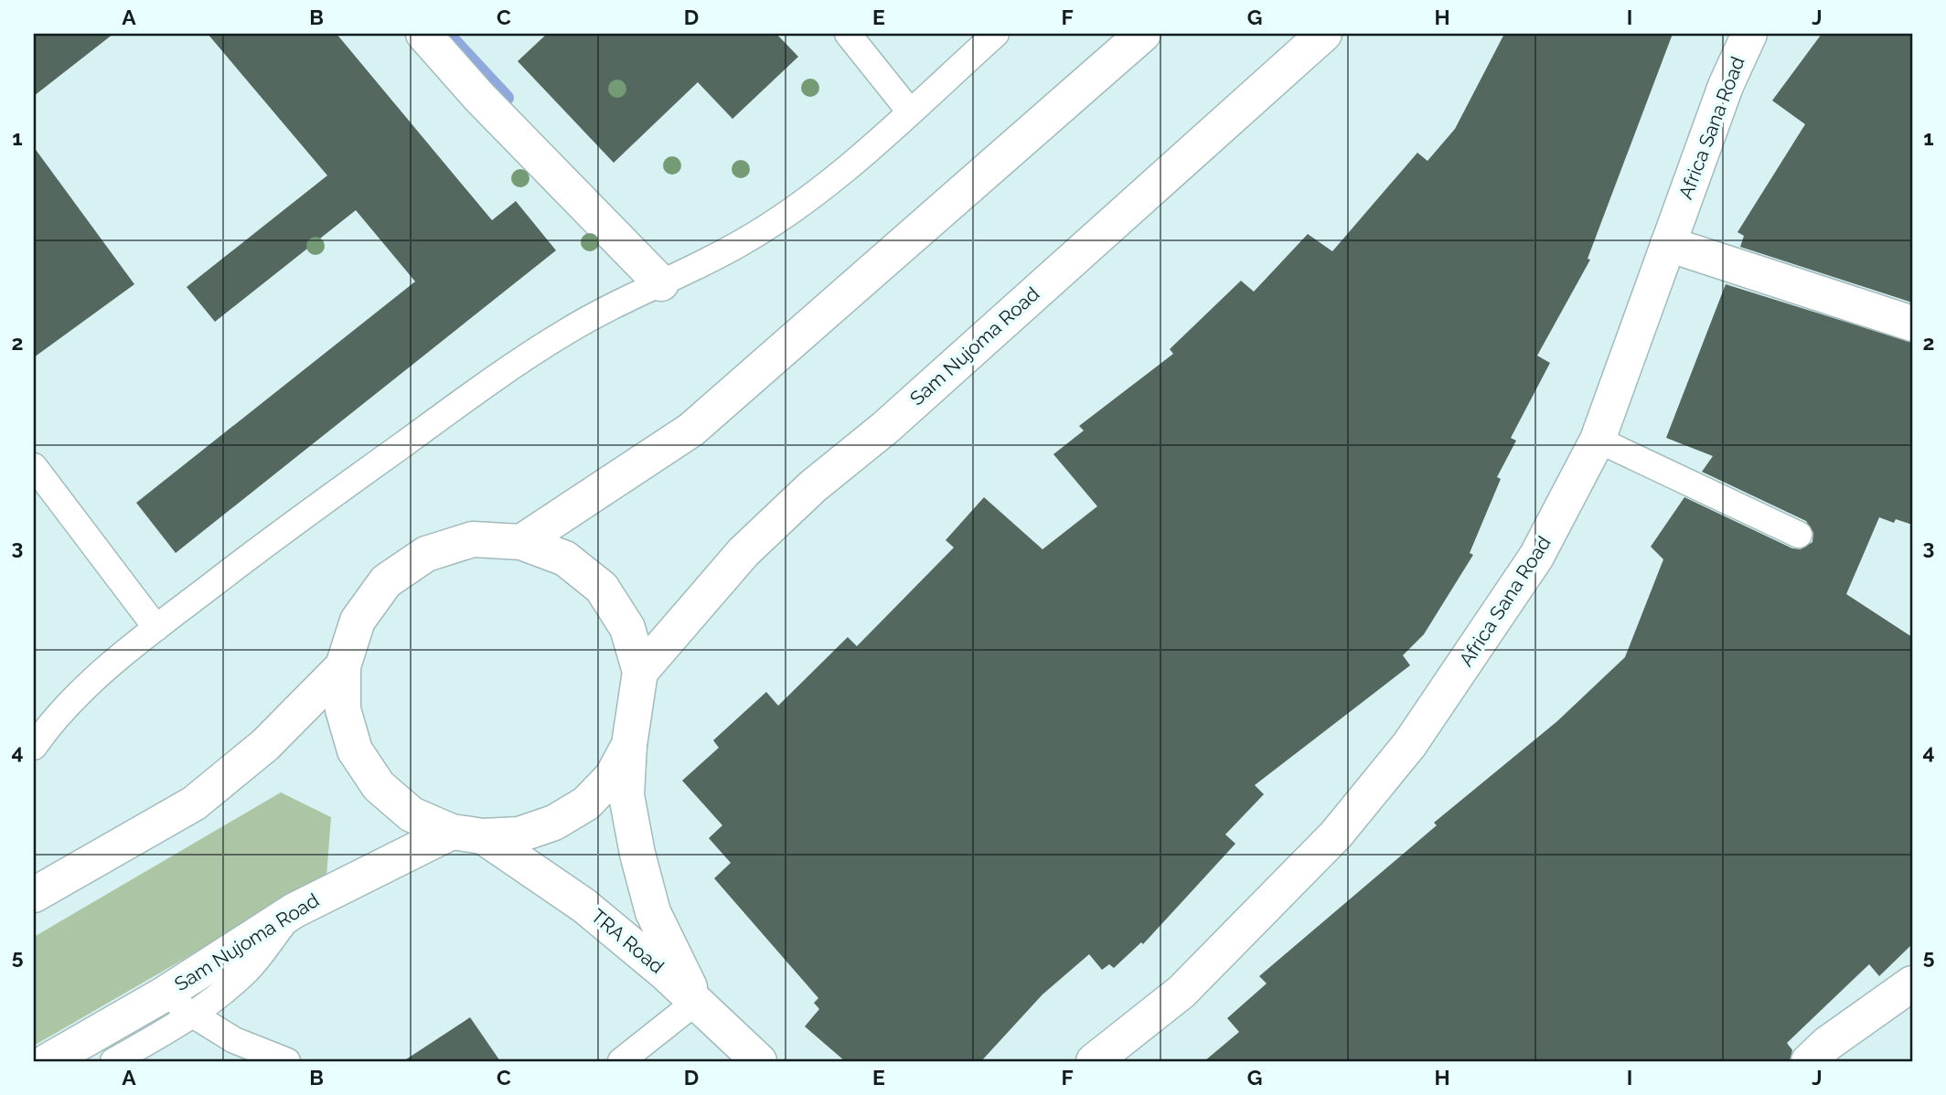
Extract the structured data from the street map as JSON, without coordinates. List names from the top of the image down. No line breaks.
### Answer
{"streets":{"main road":["Africa Sana Road","Sam Nujoma Road","TRA Road"]},"crossings":[["Sam Nujoma Road","TRA Road"]],"grid":{"columns":["A","B","C","D","E","F","G","H","I","J"],"rows":["1","2","3","4","5"]}}
